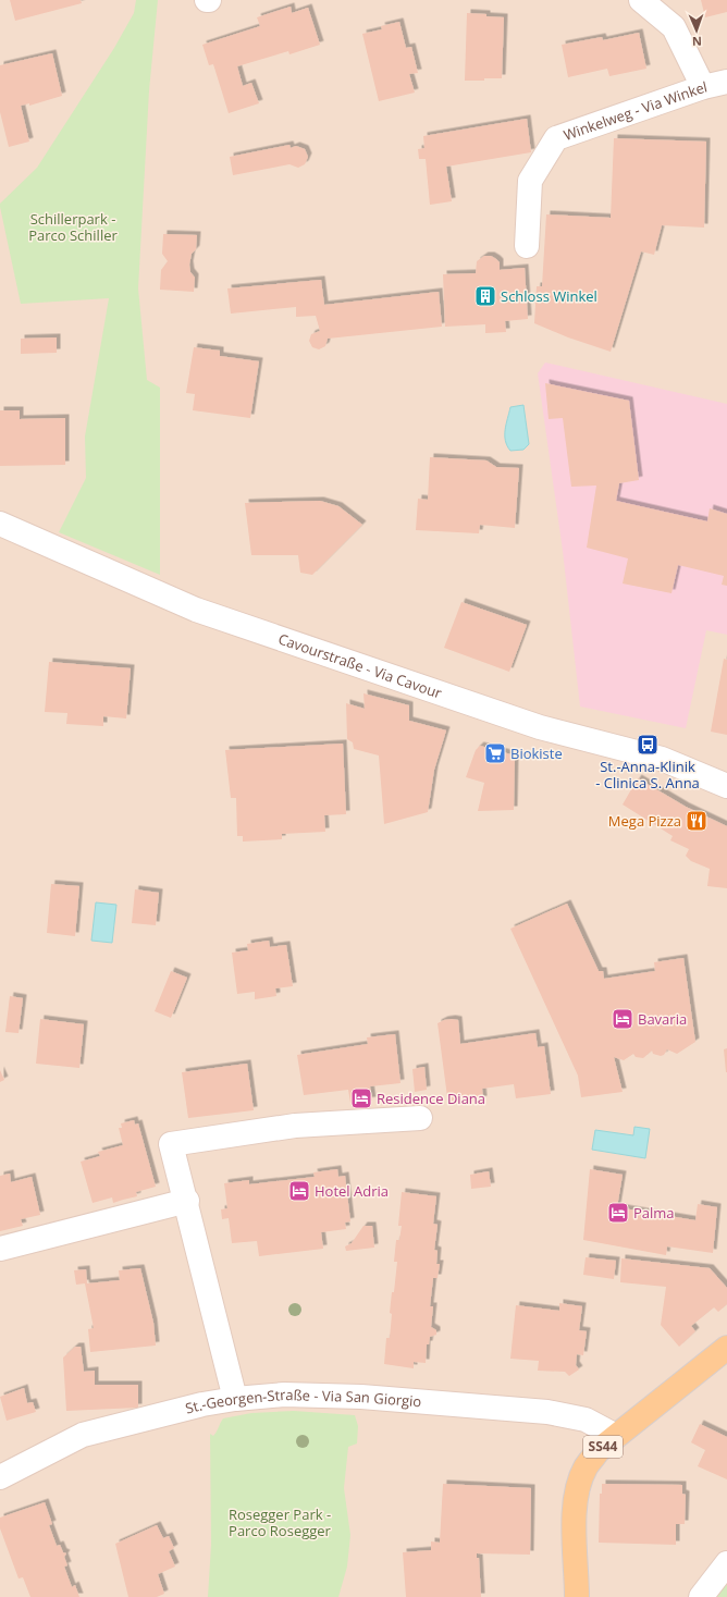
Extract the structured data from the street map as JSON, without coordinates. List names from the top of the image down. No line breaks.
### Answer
{"streets":{"main road":["SS44"],"street":["Winkelweg - Via Winkel","Cavourstraße - Via Cavour","St.-Georgen-Straße - Via San Giorgio"]},"crossings":[["St.-Georgen-Straße - Via San Giorgio","SS44"]],"parks":["Schillerpark - Parco Schiller","Rosegger Park - Parco Rosegger"],"places":{"building":["Schloss Winkel"],"bus stop":["St.-Anna-Klinik - Clinica S. Anna"],"supermarket":["Biokiste"],"restaurant":["Mega Pizza"],"hotel":["Bavaria","Residence Diana","Hotel Adria","Palma"]},"north":"bottom"}
